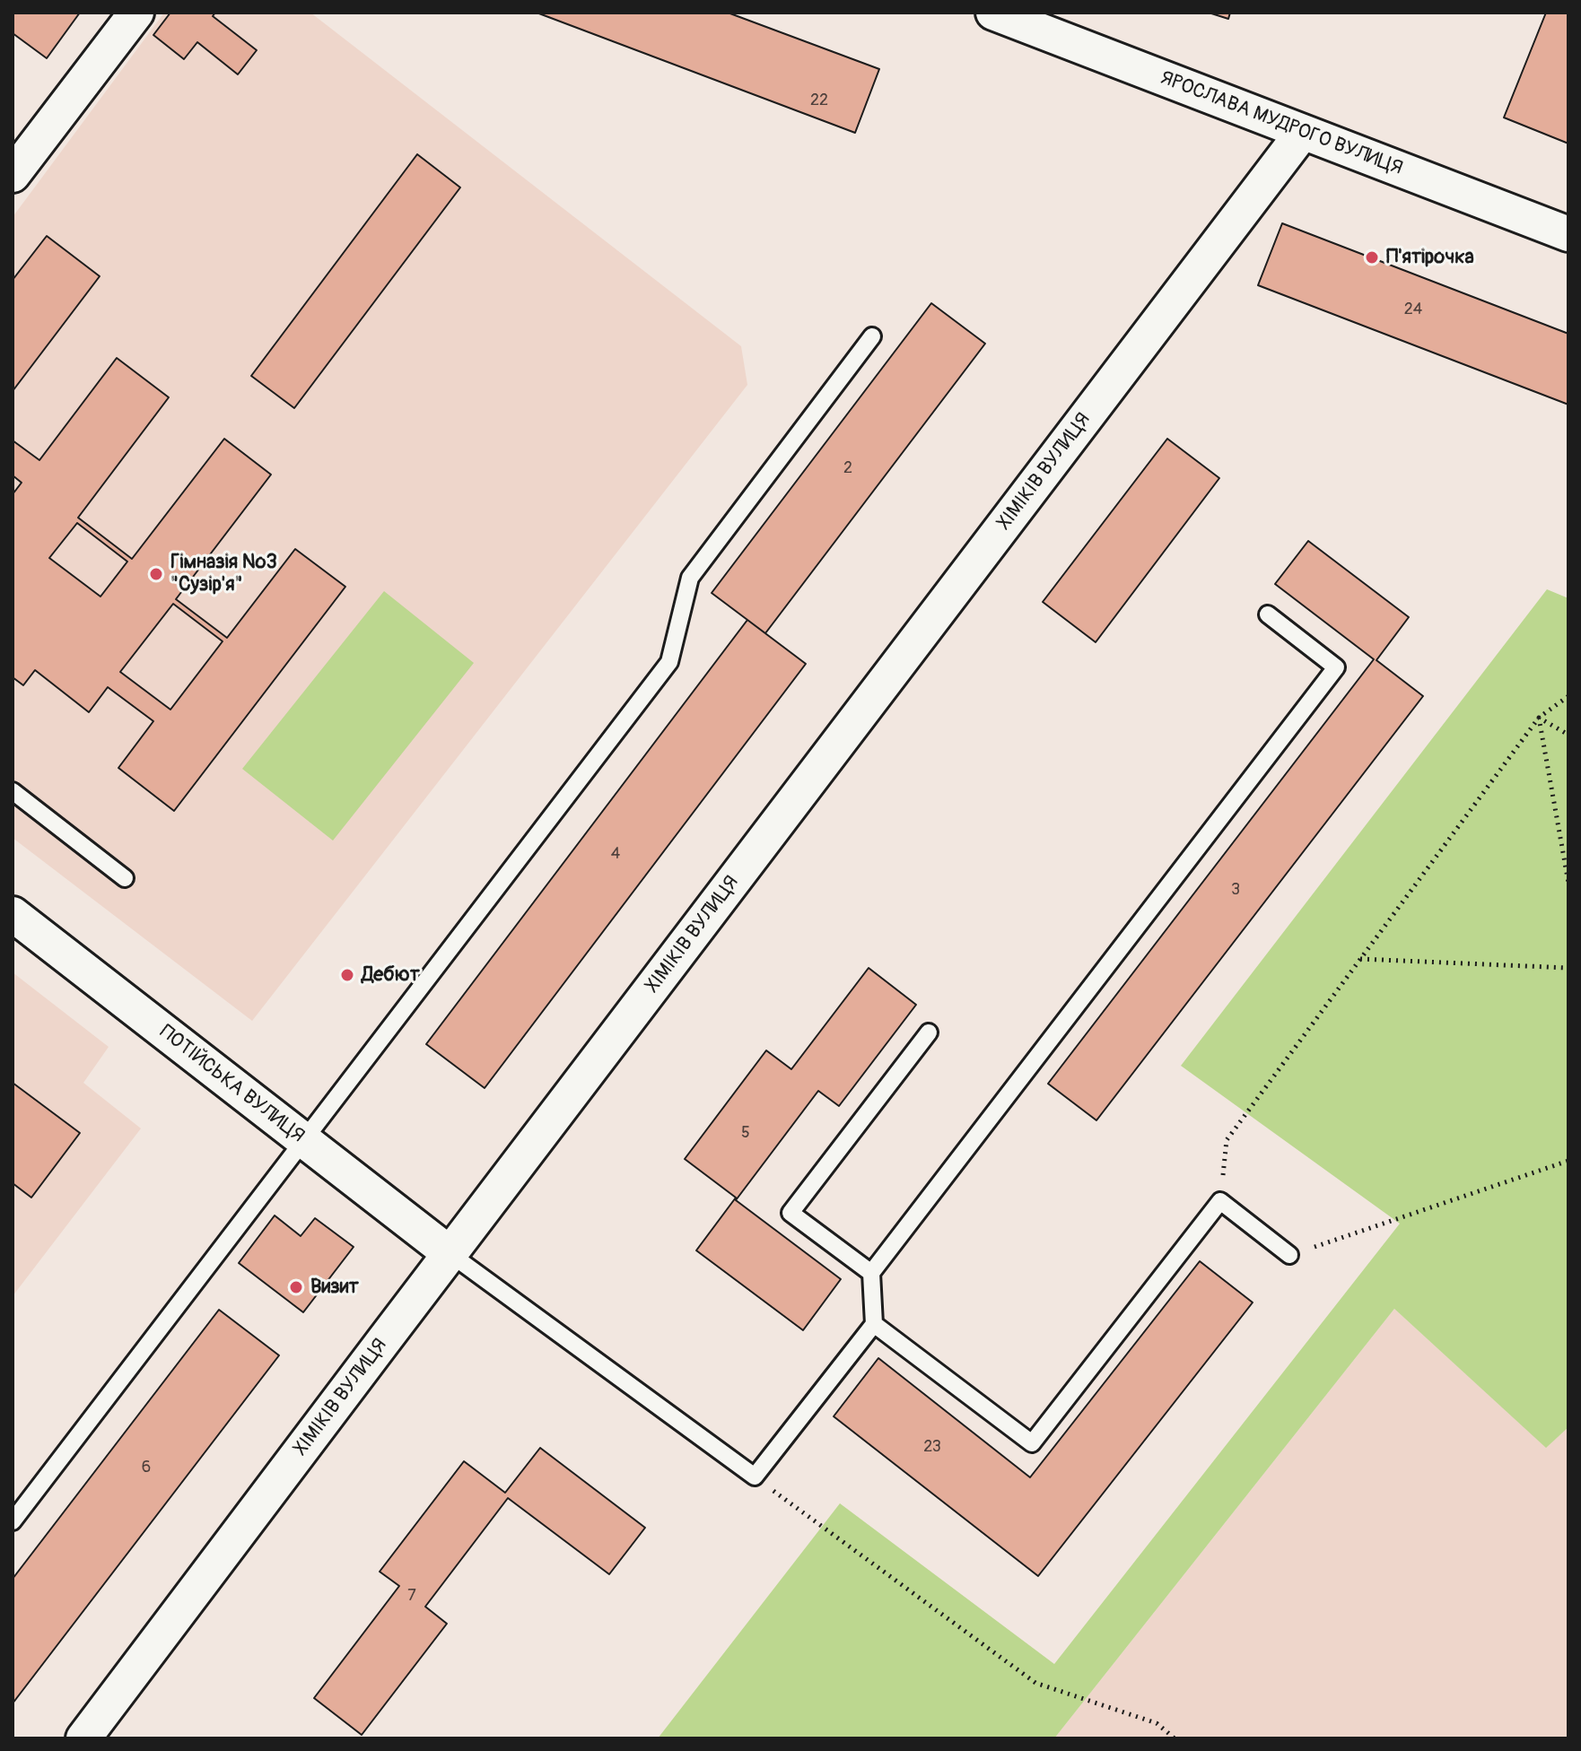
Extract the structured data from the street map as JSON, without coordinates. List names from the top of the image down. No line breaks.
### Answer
{"streets":{"street":["ЯРОСЛАВА МУДРОГО ВУЛИЦЯ","ХІМІКІВ ВУЛИЦЯ","ПОТІЙСЬКА ВУЛИЦЯ"]},"crossings":[["ЯРОСЛАВА МУДРОГО ВУЛИЦЯ","ХІМІКІВ ВУЛИЦЯ"],["ХІМІКІВ ВУЛИЦЯ","ПОТІЙСЬКА ВУЛИЦЯ"]],"places":["П'ятірочка","Гімназія №3 \"Сузір'я\"","Дебют","Визит"],"house_numbers":["22","24","2","4","3","5","23","6","7"]}
